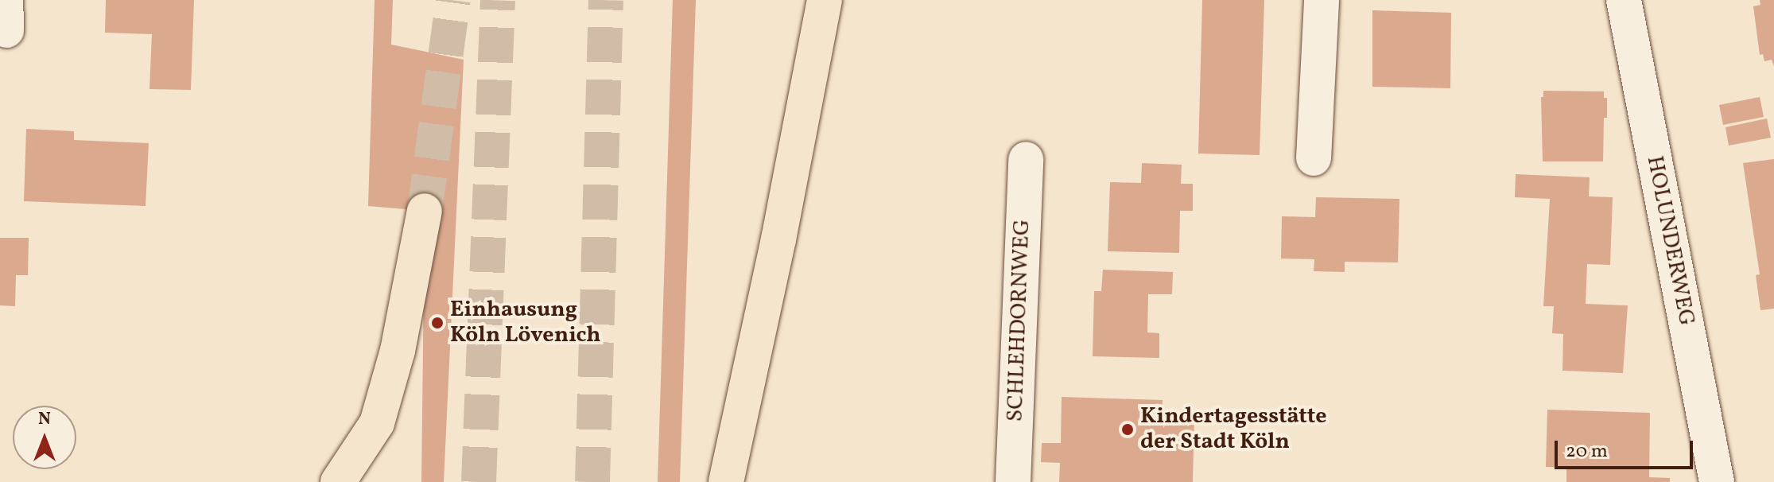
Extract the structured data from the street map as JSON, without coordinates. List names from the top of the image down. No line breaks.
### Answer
{"streets":{"street":["HOLUNDERWEG","SCHLEHDORNWEG"]},"places":["Einhausung Köln Lövenich","Kindertagesstätte der Stadt Köln"],"scale_bar":"20 m","north":"top"}
